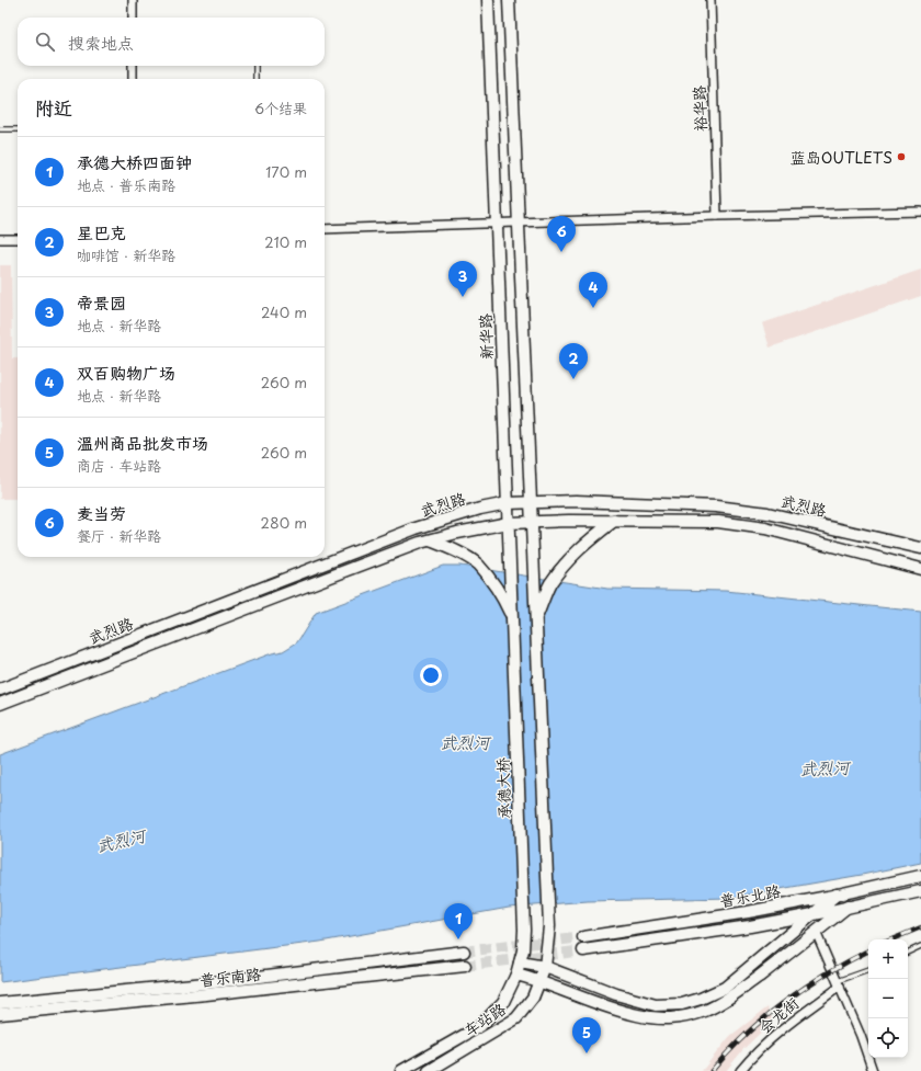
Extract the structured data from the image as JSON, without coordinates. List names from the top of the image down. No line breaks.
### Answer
{"streets":{"main road":["新华路","武烈路","承德大桥","普乐北路","普乐南路","车站路"],"street":["裕华路","会龙街"]},"crossings":[["新华路","武烈路"],["新华路","承德大桥"],["承德大桥","车站路"]],"water":["武烈河"],"places":["蓝岛OUTLETS"],"page":{"search":"搜索地点","heading":["附近","6个结果"],"list":[{"mark":"1","name":"承德大桥四面钟","note":"地点 · 普乐南路","value":"170 m"},{"mark":"2","name":"星巴克","note":"咖啡馆 · 新华路","value":"210 m"},{"mark":"3","name":"帝景园","note":"地点 · 新华路","value":"240 m"},{"mark":"4","name":"双百购物广场","note":"地点 · 新华路","value":"260 m"},{"mark":"5","name":"温州商品批发市场","note":"商店 · 车站路","value":"260 m"},{"mark":"6","name":"麦当劳","note":"餐厅 · 新华路","value":"280 m"}],"pins":["6","3","4","2","1","5"],"map_buttons":["+","−"]}}
